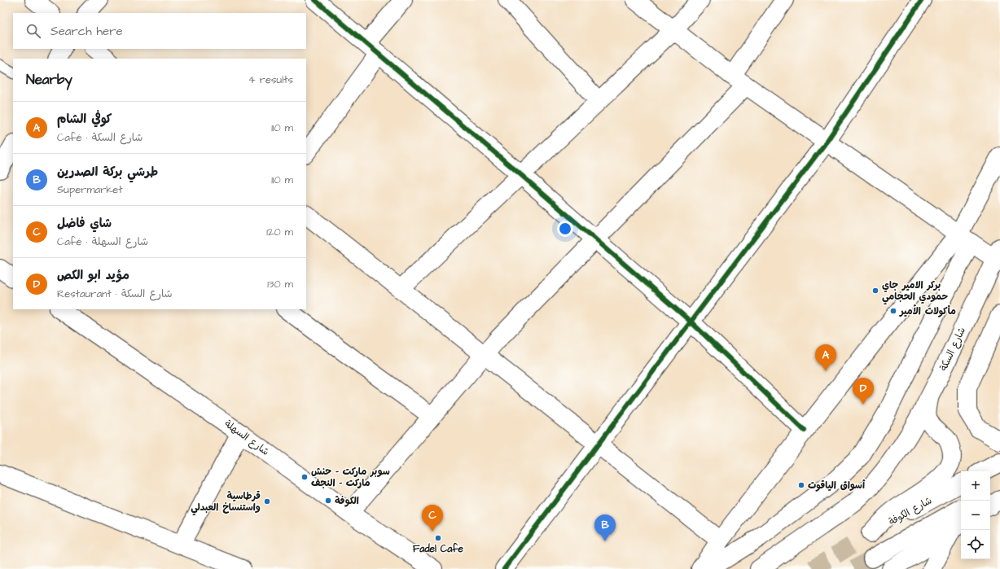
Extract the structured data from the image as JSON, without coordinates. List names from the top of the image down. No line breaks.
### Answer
{"streets":{"main road":["شارع السكة","شارع السهلة","شارع الكوفة"]},"crossings":[["شارع السكة","شارع الكوفة"]],"places":["بركر الامير جاي حمودي الحجامي","مأكولات الأمير","سوبر ماركت - حنش ماركت - النجف","أسواق الياقوت","الكوفة","قرطاسية واستنساخ العبدلي","Fadel Cafe"],"page":{"search":"Search here","heading":["Nearby","4 results"],"list":[{"mark":"A","name":"كوفي الشام","note":"Café · شارع السكة","value":"110 m"},{"mark":"B","name":"طرشي بركة الصدرين","note":"Supermarket","value":"110 m"},{"mark":"C","name":"شاي فاضل","note":"Café · شارع السهلة","value":"120 m"},{"mark":"D","name":"مؤيد ابو الكص","note":"Restaurant · شارع السكة","value":"130 m"}],"pins":["A","D","C","B"],"map_buttons":["+","−"]}}
